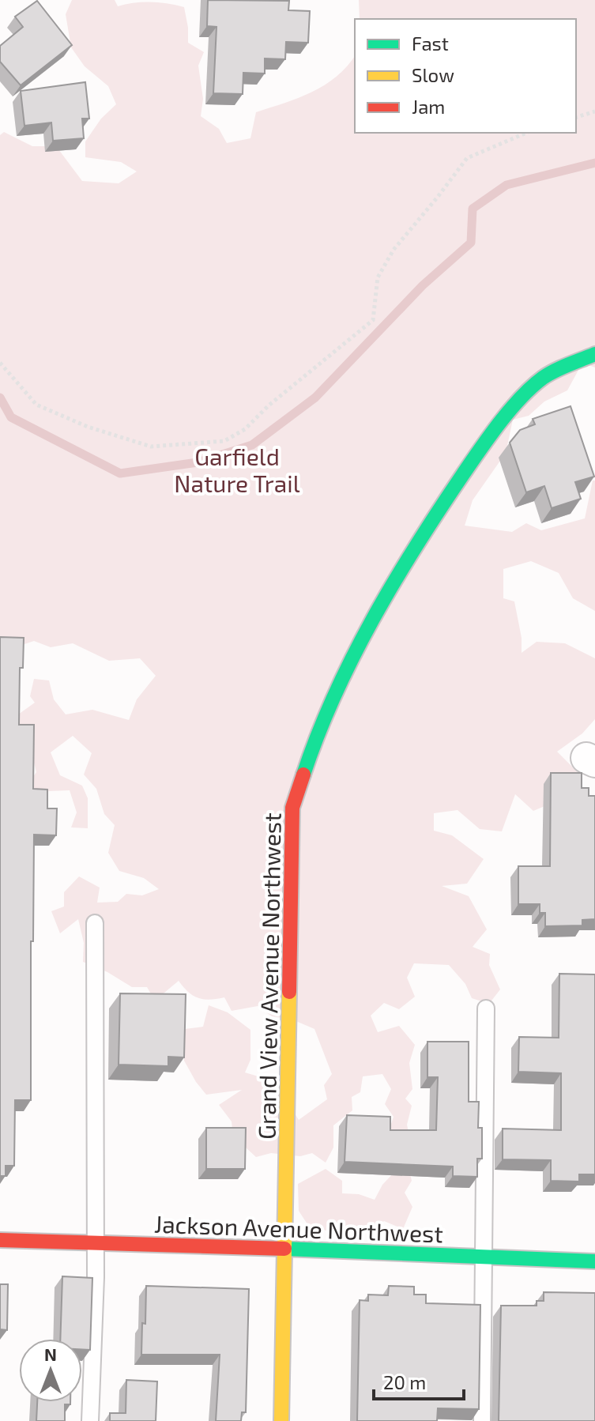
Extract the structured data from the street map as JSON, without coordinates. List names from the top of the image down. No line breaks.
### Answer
{"streets":{"street":["Grand View Avenue Northwest","Jackson Avenue Northwest"]},"crossings":[["Grand View Avenue Northwest","Jackson Avenue Northwest"]],"parks":["Garfield Nature Trail"],"legend":["Fast","Slow","Jam"],"scale_bar":"20 m","north":"top"}
